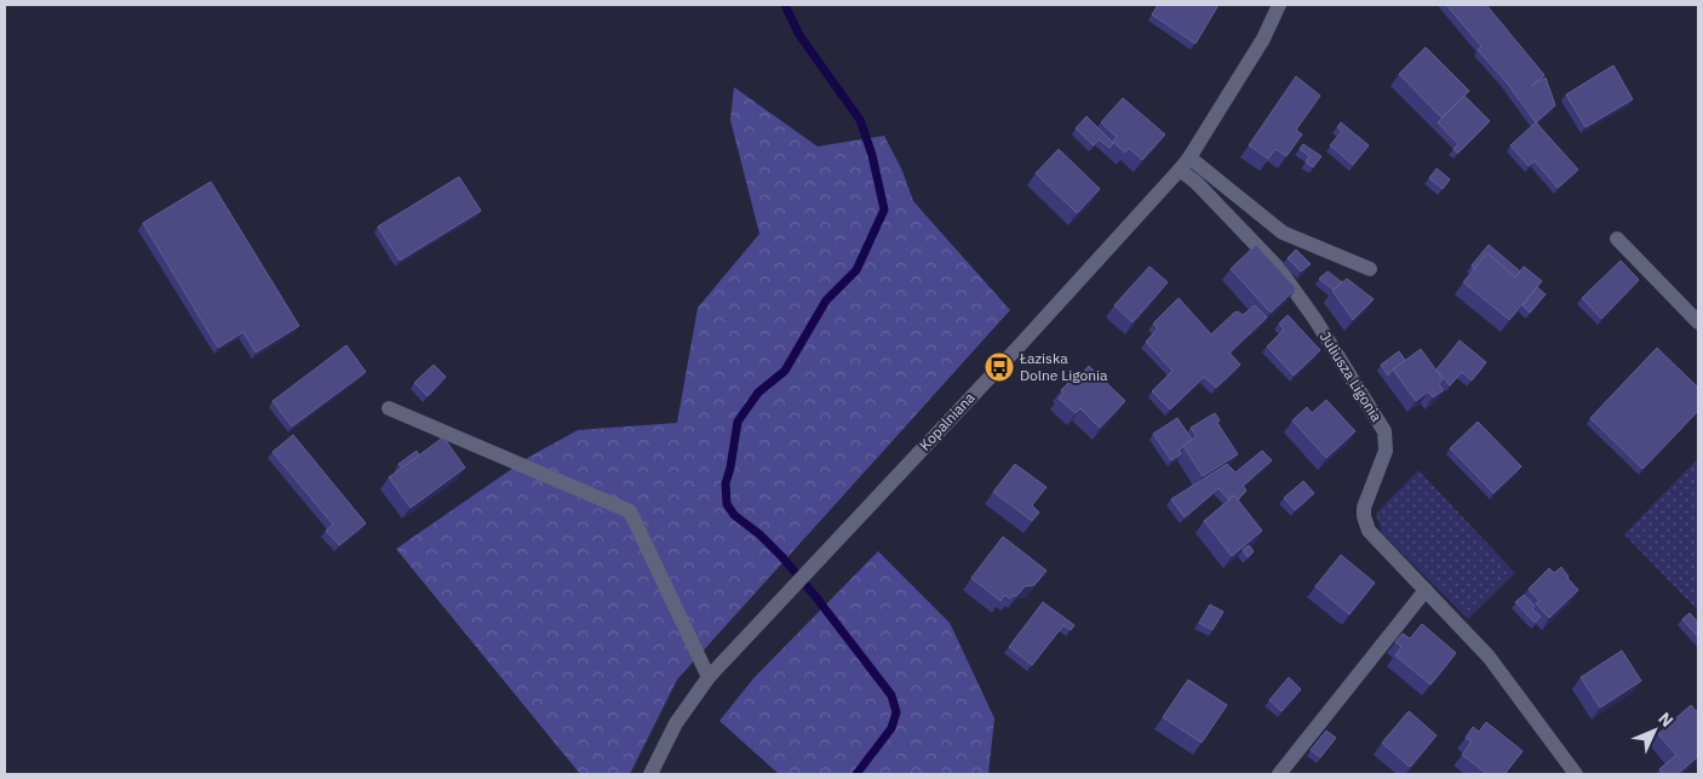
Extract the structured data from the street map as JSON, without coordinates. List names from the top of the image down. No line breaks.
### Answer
{"streets":{"street":["Juliusza Ligonia","Kopalniana"]},"crossings":[["Juliusza Ligonia","Kopalniana"]],"places":{"bus stop":["Łaziska Dolne Ligonia"]},"north":"top right"}
